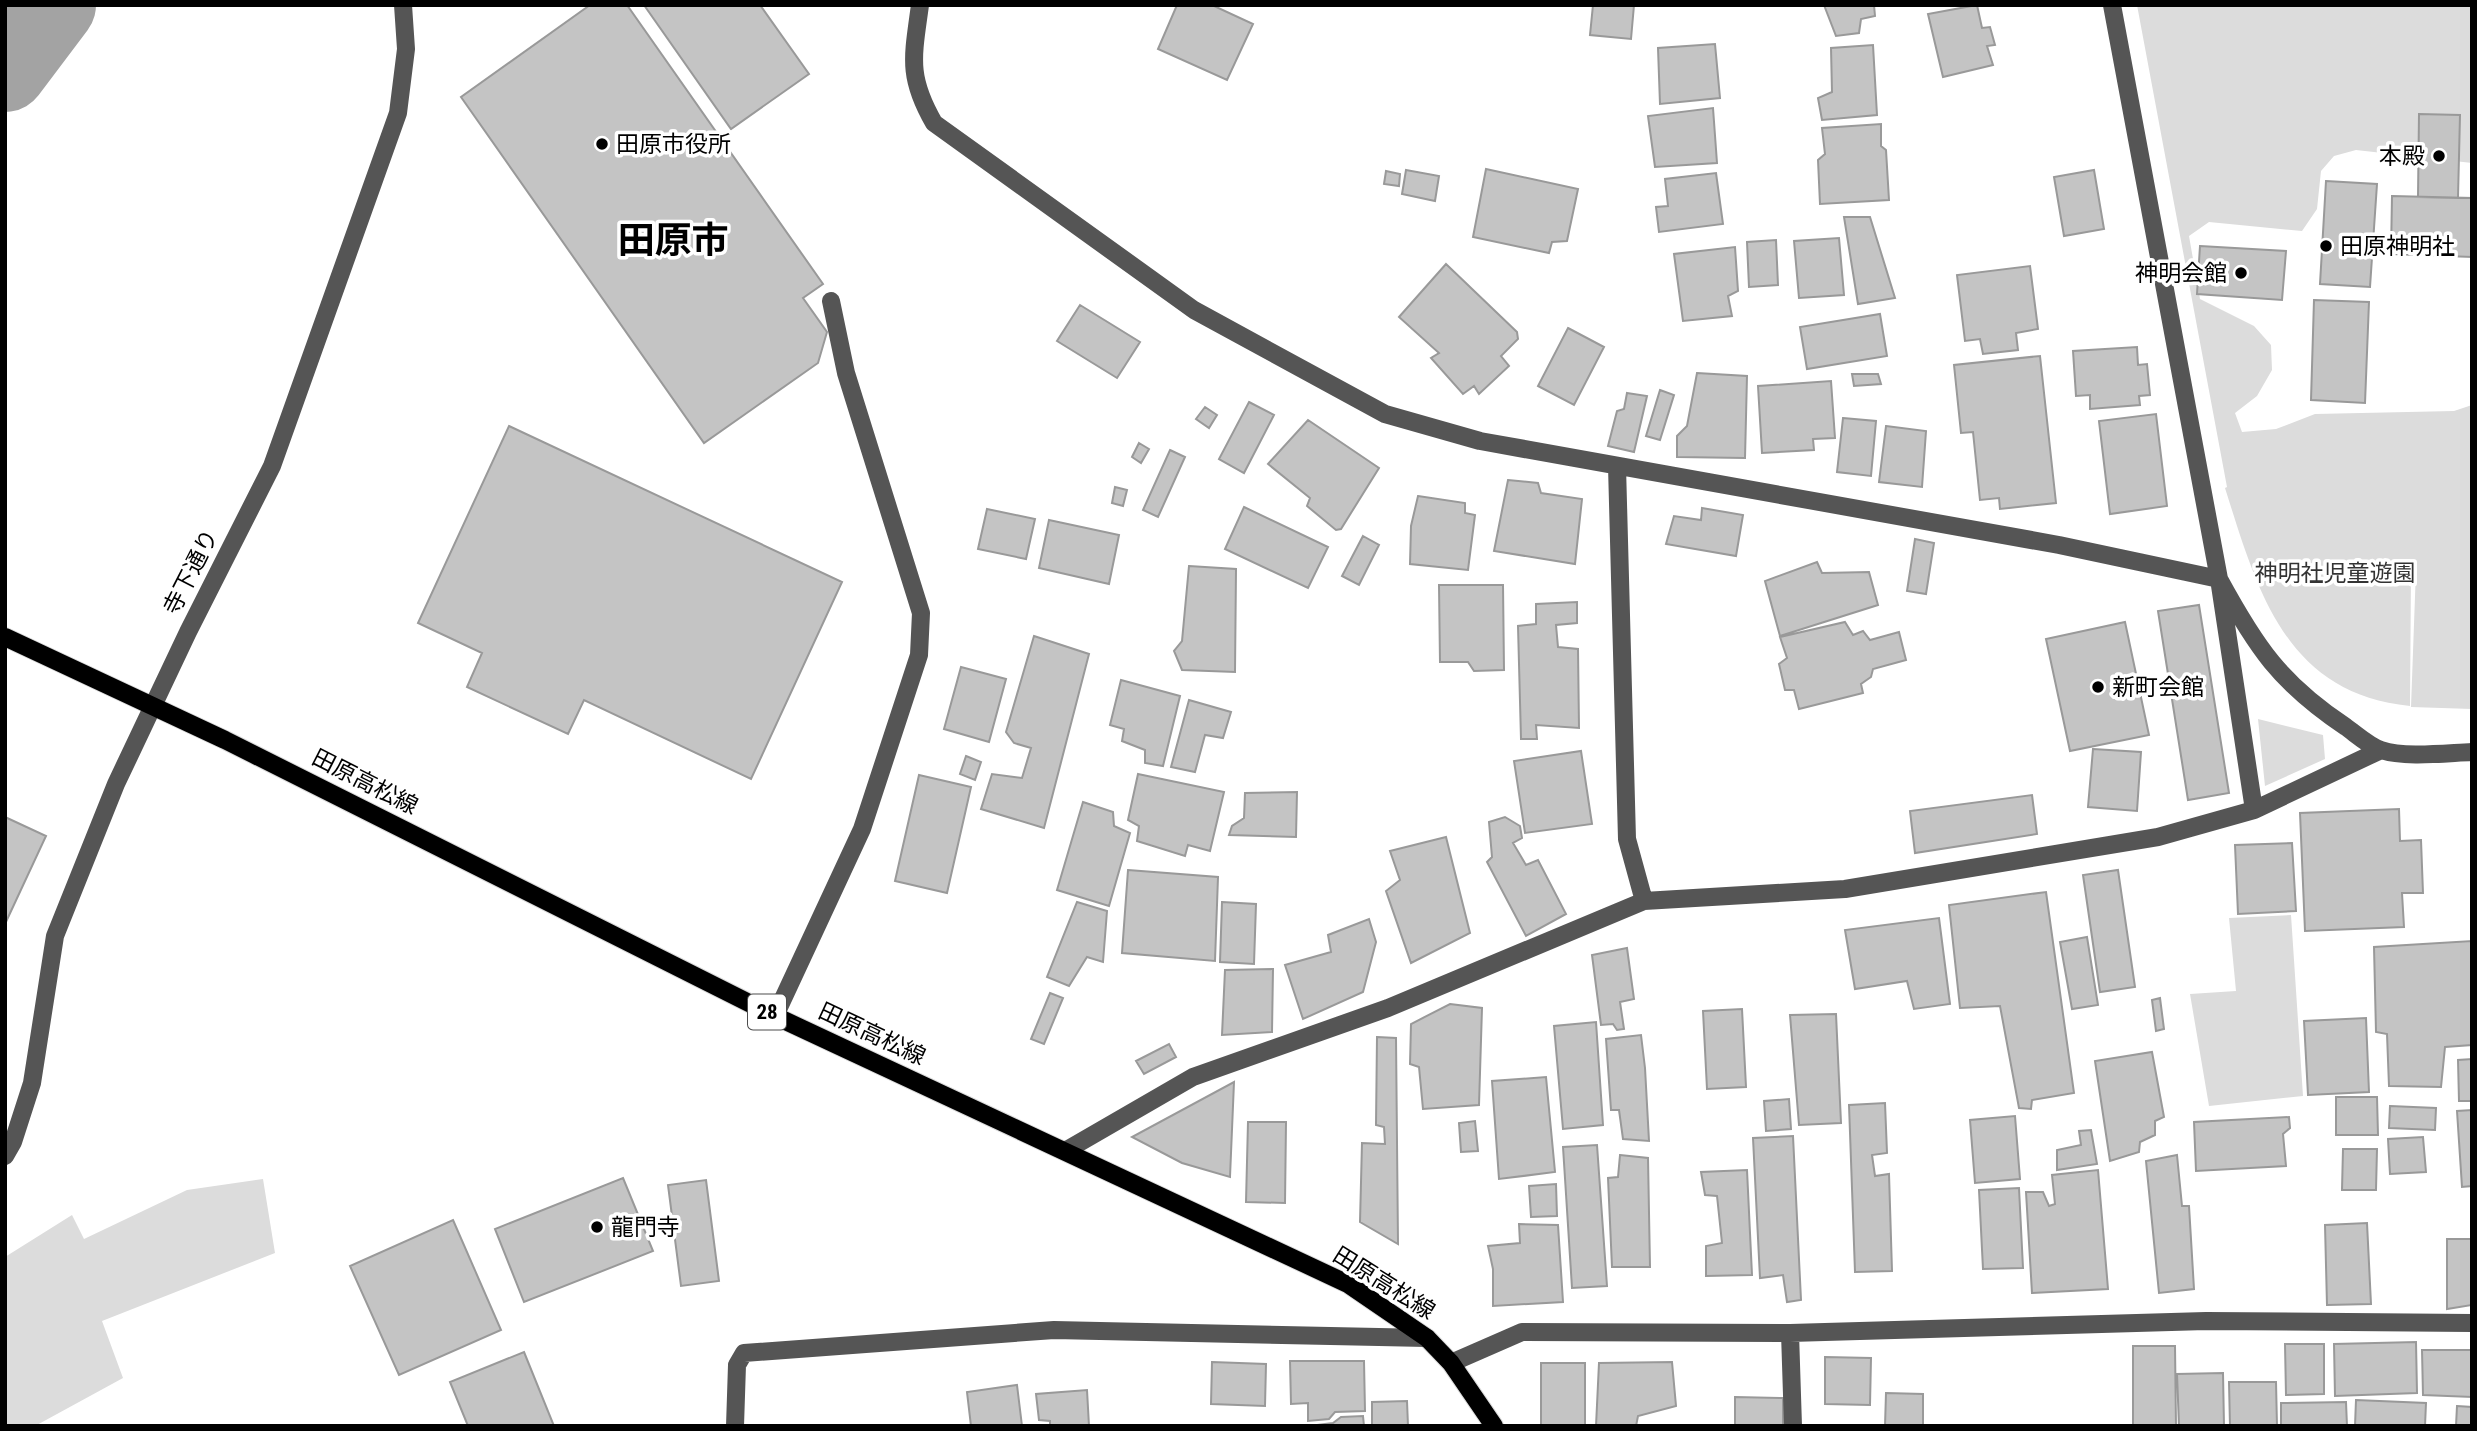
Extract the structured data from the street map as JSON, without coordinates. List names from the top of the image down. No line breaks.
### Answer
{"streets":{"main road":["田原高松線","28"],"street":["寺下通り"]},"crossings":[["寺下通り","田原高松線"]],"districts":["田原市"],"parks":["神明社児童遊園"],"places":["田原市役所","本殿","田原神明社","神明会館","新町会館","龍門寺"]}
